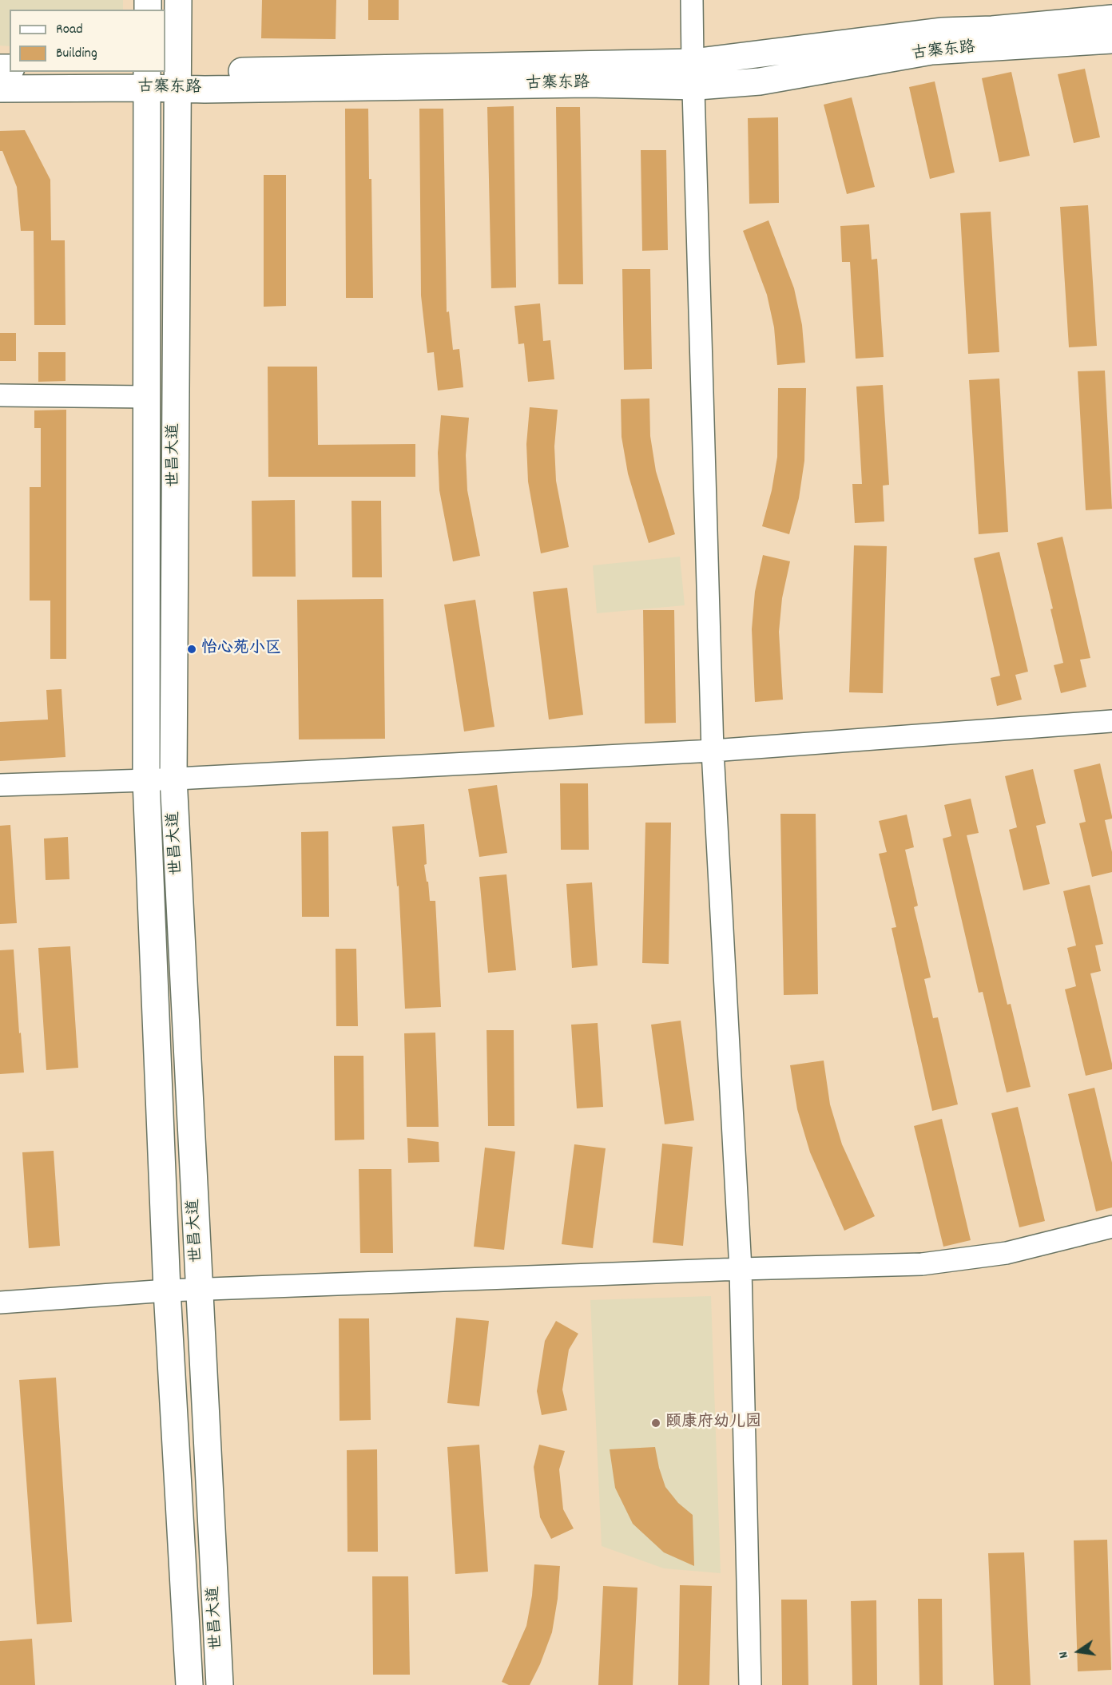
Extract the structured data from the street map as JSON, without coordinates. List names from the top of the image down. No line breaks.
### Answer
{"streets":{"main road":["古寨东路","世昌大道"]},"crossings":[["古寨东路","世昌大道"]],"places":["怡心苑小区","颐康府幼儿园"],"legend":["Road","Building"],"north":"left"}
